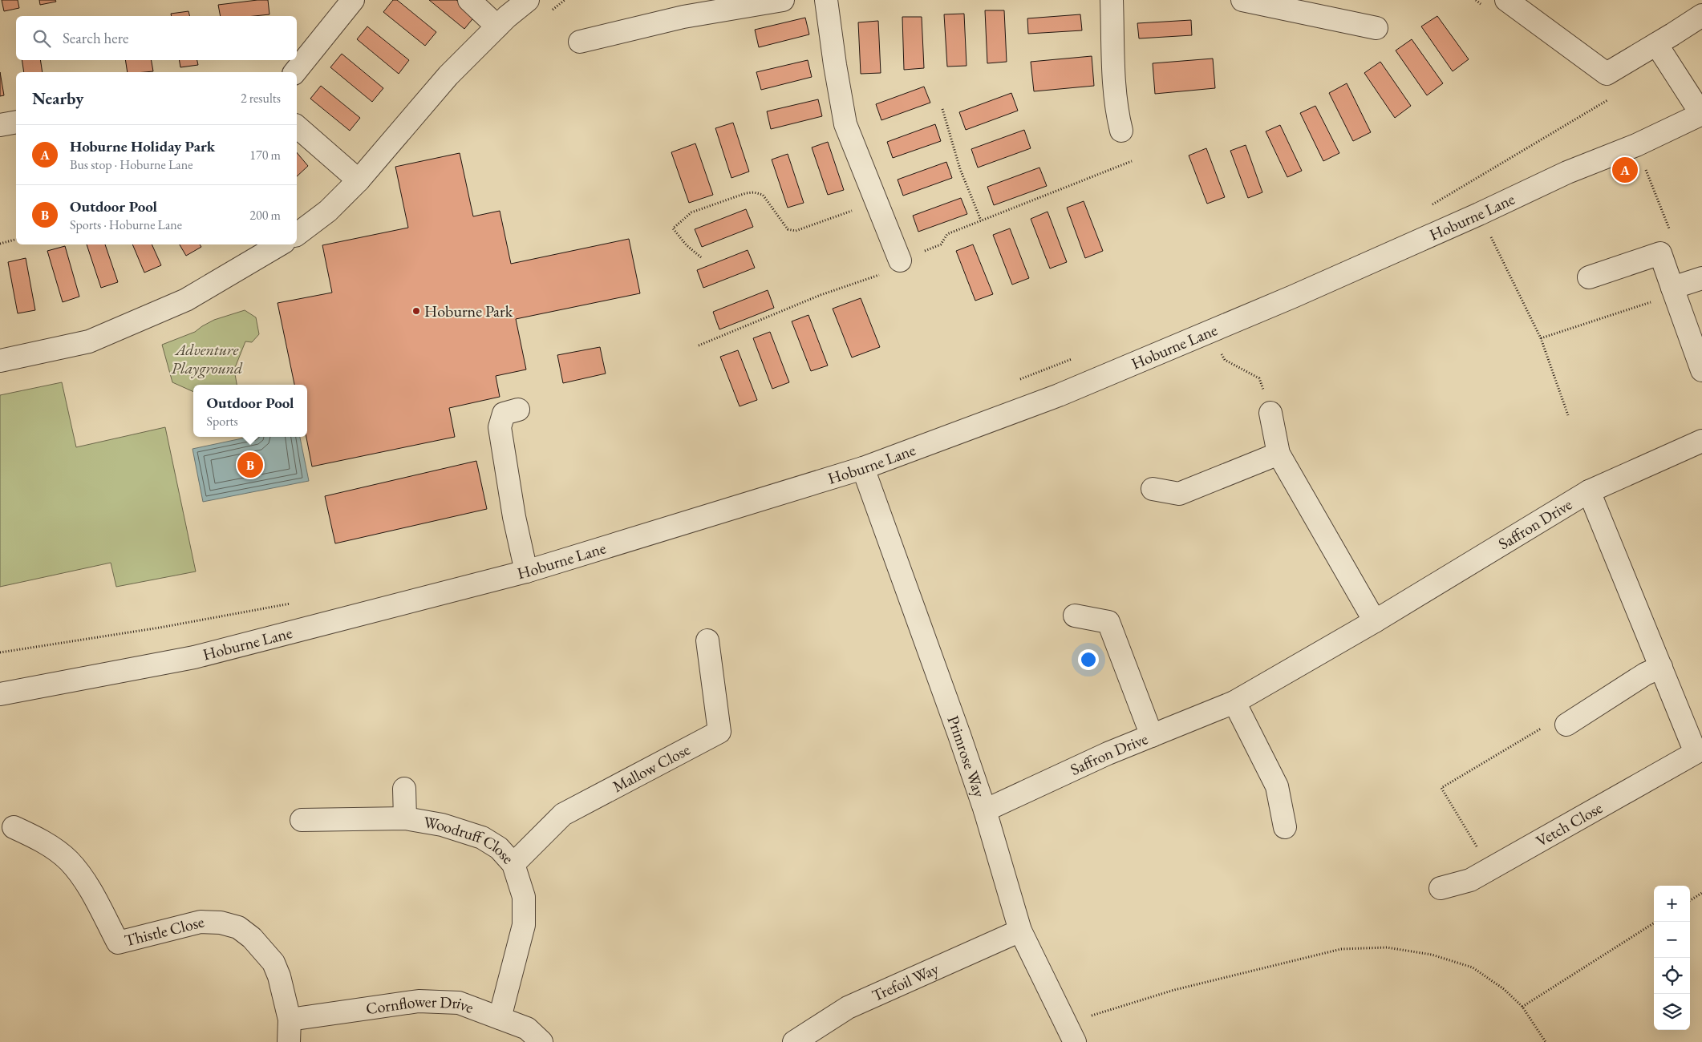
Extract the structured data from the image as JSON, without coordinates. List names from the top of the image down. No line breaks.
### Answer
{"streets":{"street":["Hoburne Lane","Saffron Drive","Primrose Way","Mallow Close","Vetch Close","Woodruff Close","Thistle Close","Trefoil Way","Cornflower Drive"]},"crossings":[["Hoburne Lane","Primrose Way"],["Saffron Drive","Primrose Way"],["Saffron Drive","Vetch Close"],["Primrose Way","Trefoil Way"],["Mallow Close","Woodruff Close"],["Woodruff Close","Cornflower Drive"],["Thistle Close","Cornflower Drive"]],"parks":["Adventure Playground"],"places":["Hoburne Park"],"page":{"search":"Search here","heading":["Nearby","2 results"],"list":[{"mark":"A","name":"Hoburne Holiday Park","note":"Bus stop · Hoburne Lane","value":"170 m"},{"mark":"B","name":"Outdoor Pool","note":"Sports · Hoburne Lane","value":"200 m"}],"pins":["A","B"],"popup":["Outdoor Pool","Sports"],"map_buttons":["+","−"]}}
